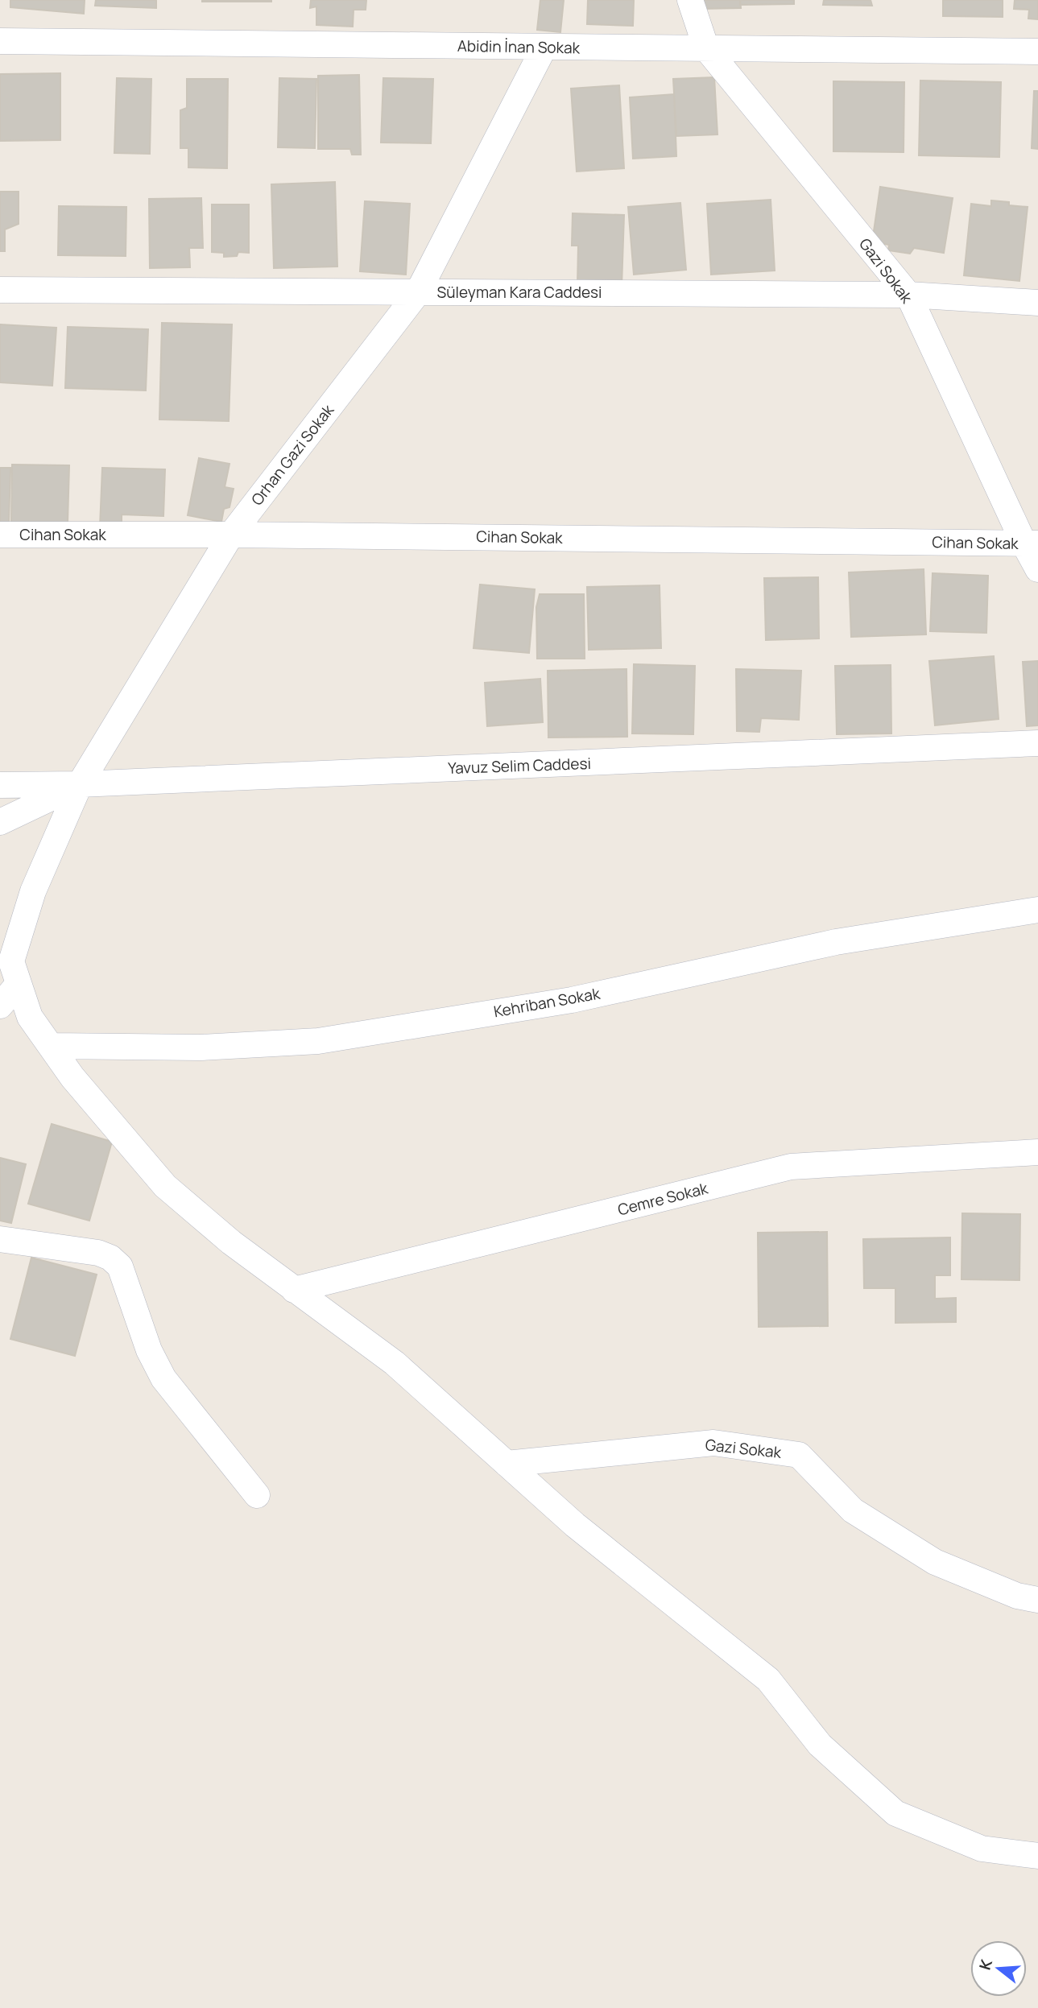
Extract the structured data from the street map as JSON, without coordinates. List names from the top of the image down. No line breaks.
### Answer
{"streets":{"street":["Abidin İnan Sokak","Gazi Sokak","Süleyman Kara Caddesi","Orhan Gazi Sokak","Cihan Sokak","Yavuz Selim Caddesi","Kehriban Sokak","Cemre Sokak"]},"crossings":[["Abidin İnan Sokak","Gazi Sokak"],["Abidin İnan Sokak","Orhan Gazi Sokak"],["Gazi Sokak","Süleyman Kara Caddesi"],["Gazi Sokak","Orhan Gazi Sokak"],["Gazi Sokak","Cihan Sokak"],["Süleyman Kara Caddesi","Orhan Gazi Sokak"],["Orhan Gazi Sokak","Cihan Sokak"],["Orhan Gazi Sokak","Yavuz Selim Caddesi"],["Orhan Gazi Sokak","Kehriban Sokak"],["Orhan Gazi Sokak","Cemre Sokak"]],"north":"left"}
